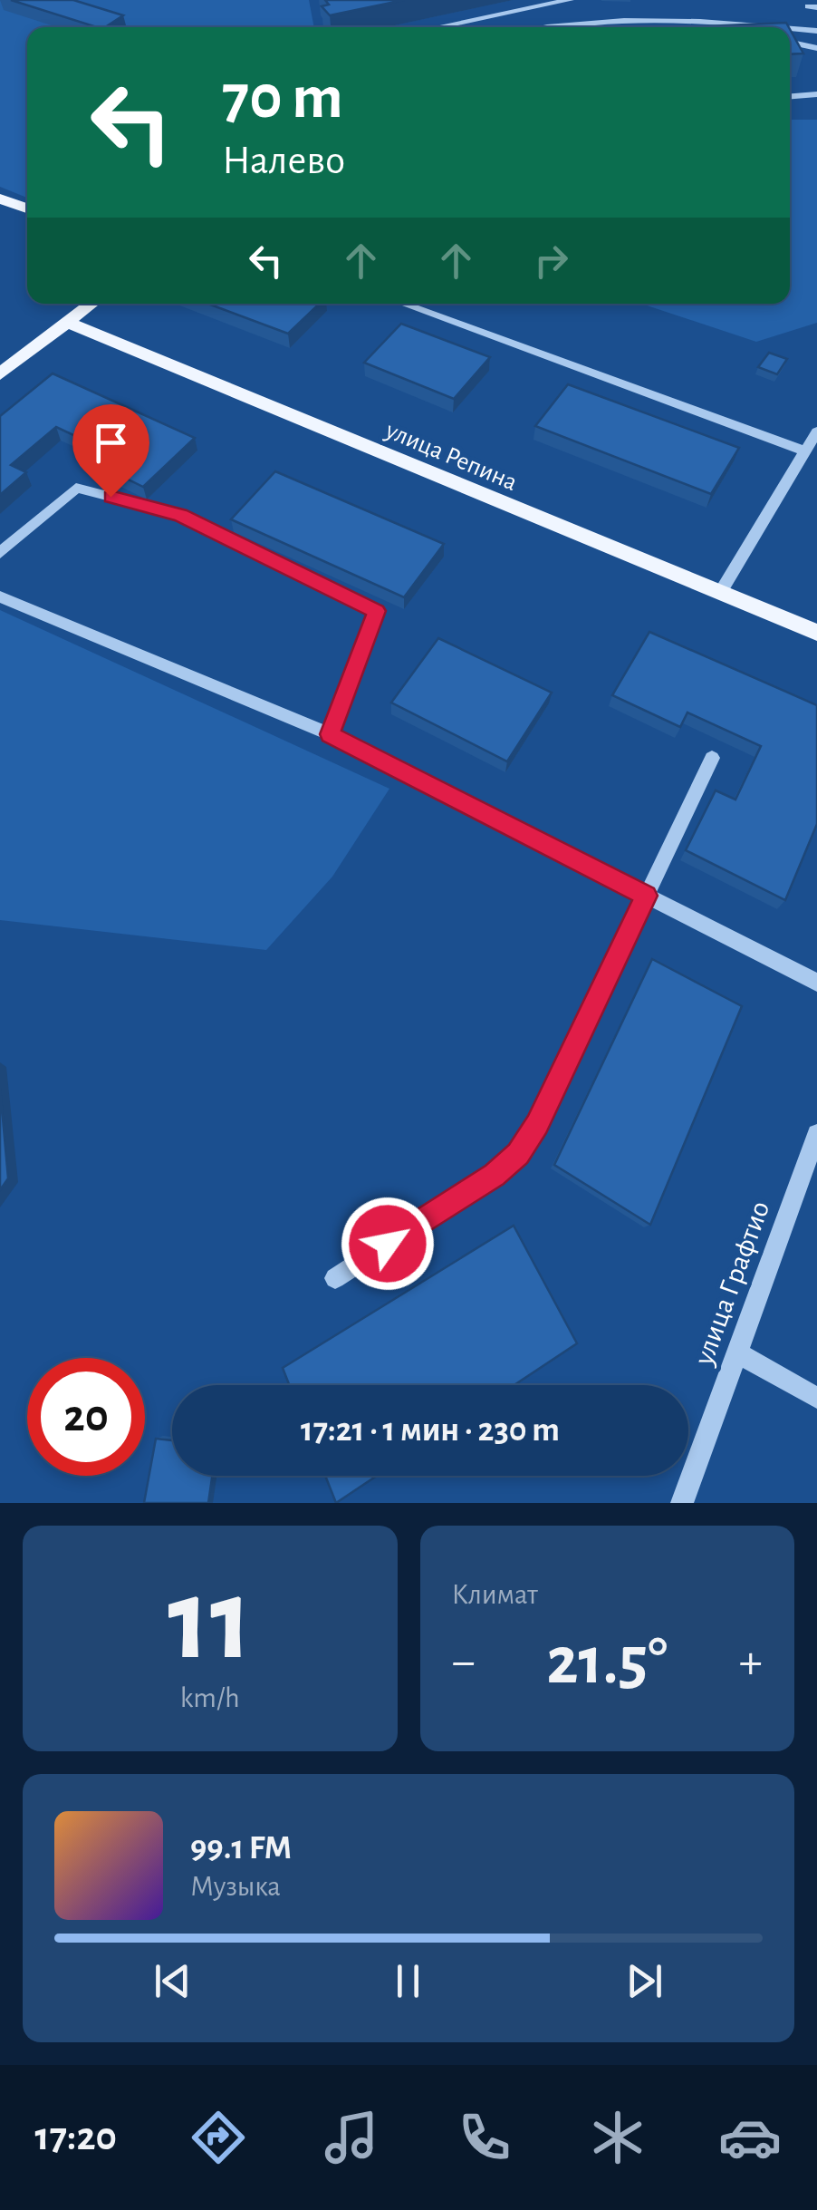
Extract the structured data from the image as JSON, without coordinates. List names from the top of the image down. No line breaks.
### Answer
{"streets":{"main road":["улица Репина"],"street":["улица Графтио"]},"page":{"turn":["70 m","Налево"],"limit":"20","trip":"17:21 · 1 мин · 230 m","tile":[["11","km/h"],"Климат"],"heat":["−","21.5°","+"],"song":["99.1 FM","Музыка"],"tabs":"17:20"}}
